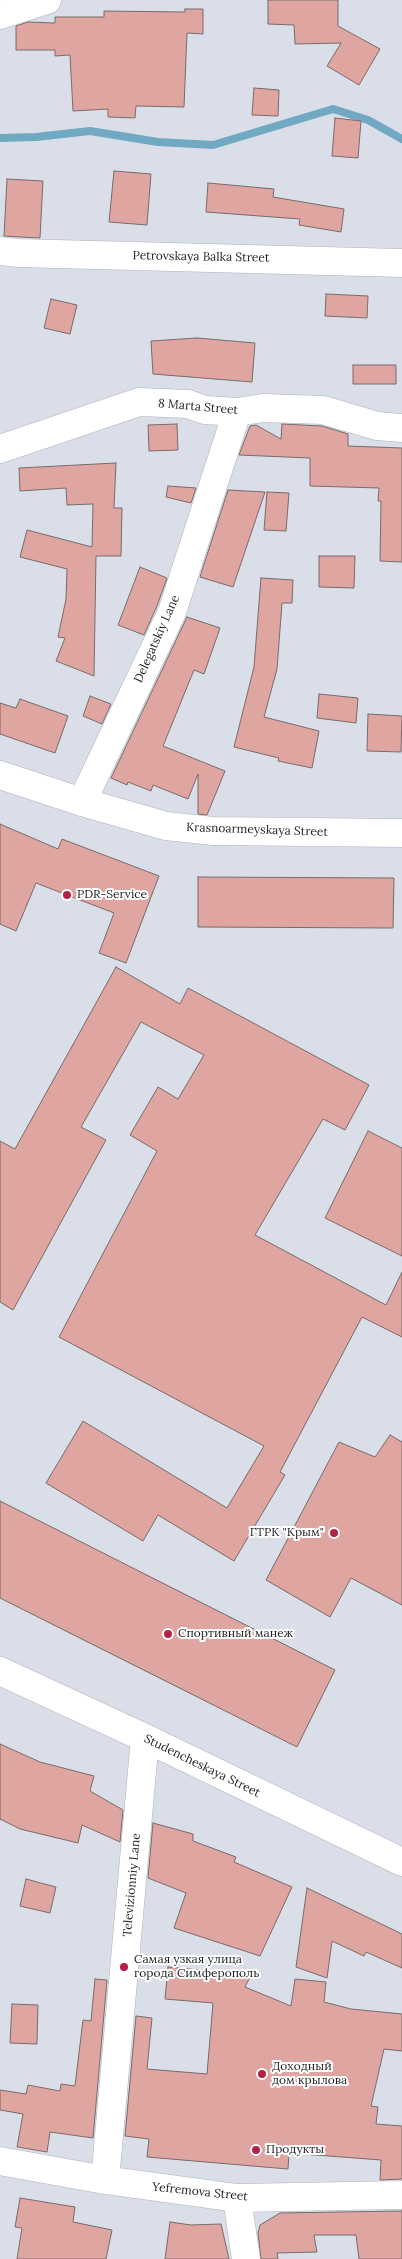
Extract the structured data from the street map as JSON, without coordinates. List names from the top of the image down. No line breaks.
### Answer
{"streets":{"street":["Petrovskaya Balka Street","8 Marta Street","Delegatskiy Lane","Krasnoarmeyskaya Street","Studencheskaya Street","Televizionniy Lane","Yefremova Street"]},"crossings":[["8 Marta Street","Delegatskiy Lane"],["Delegatskiy Lane","Krasnoarmeyskaya Street"],["Studencheskaya Street","Televizionniy Lane"],["Televizionniy Lane","Yefremova Street"]],"places":["PDR-Service","ГТРК \"Крым\"","Спортивный манеж","Самая узкая улица города Симферополь","Доходный дом крылова","Продукты"]}
